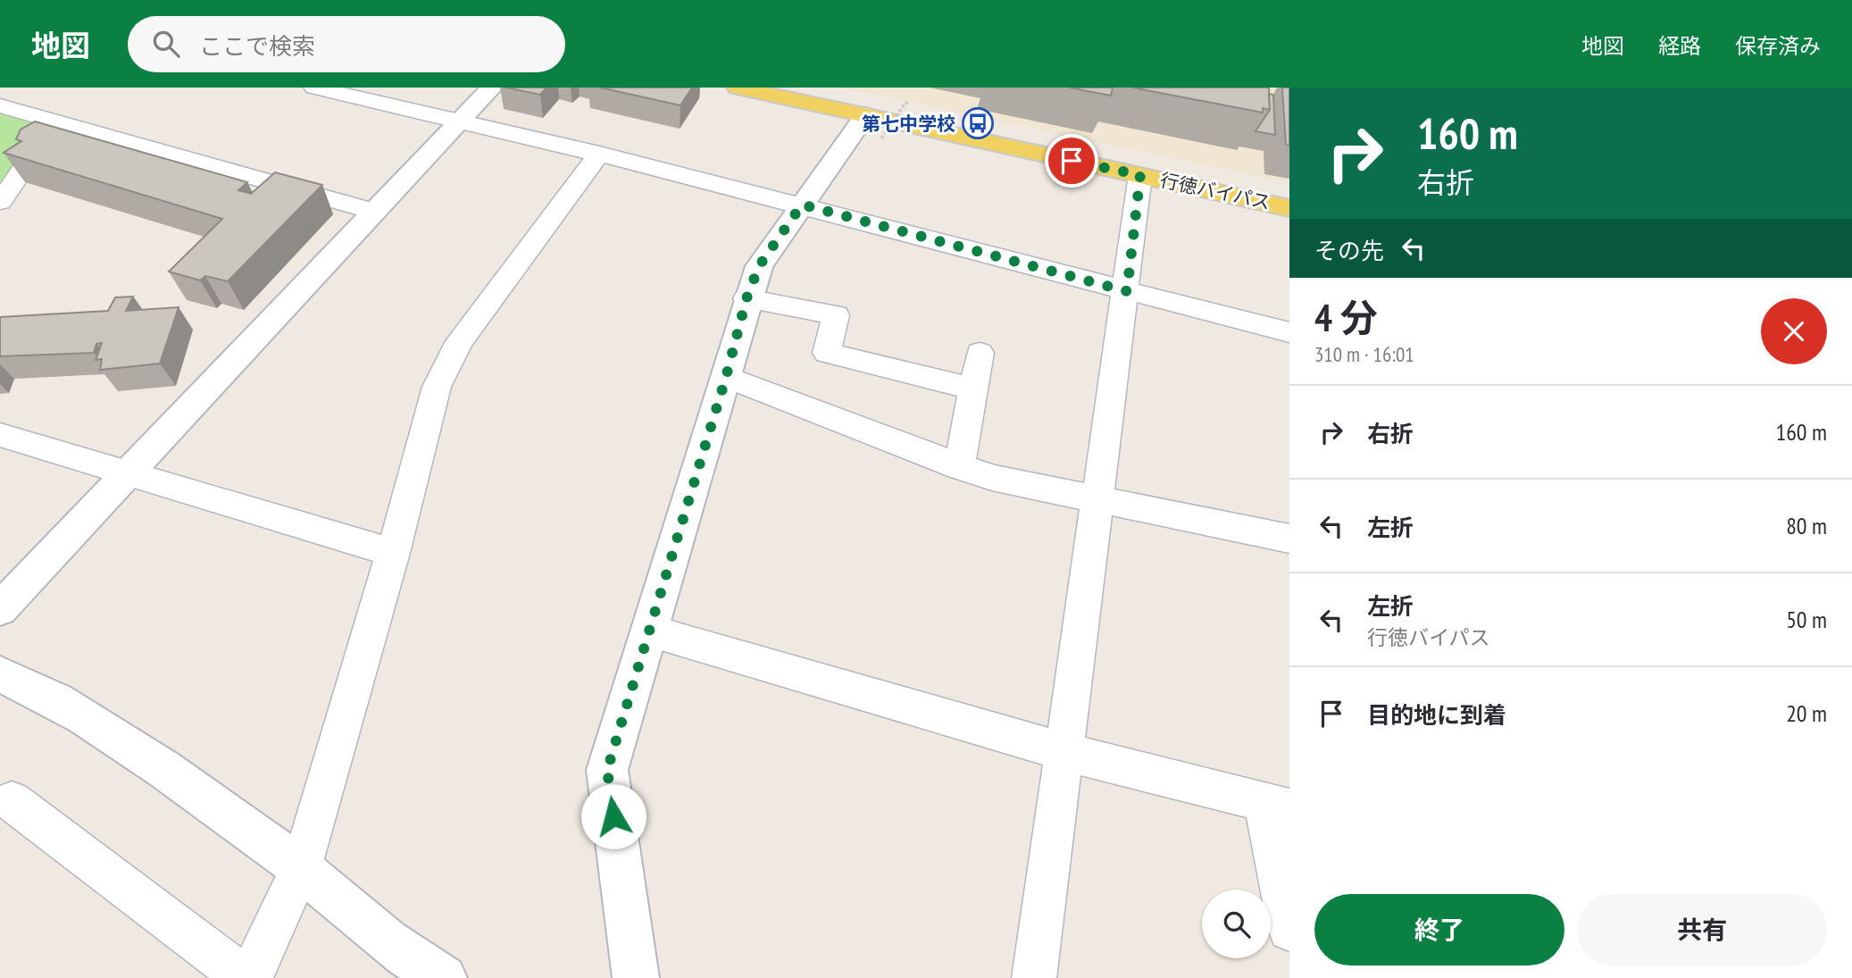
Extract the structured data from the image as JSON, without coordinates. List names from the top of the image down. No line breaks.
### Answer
{"streets":{"main road":["行徳バイパス"]},"places":{"bus stop":["第七中学校"]},"page":{"header":"地図","search":"ここで検索","nav":["地図","経路","保存済み"],"turn":["160 m","右折"],"then":"その先","heading":["4 分","310 m · 16:01"],"list":[{"name":"右折","value":"160 m"},{"name":"左折","value":"80 m"},{"name":"左折","note":"行徳バイパス","value":"50 m"},{"name":"目的地に到着","value":"20 m"}],"buttons":["終了","共有"]}}
